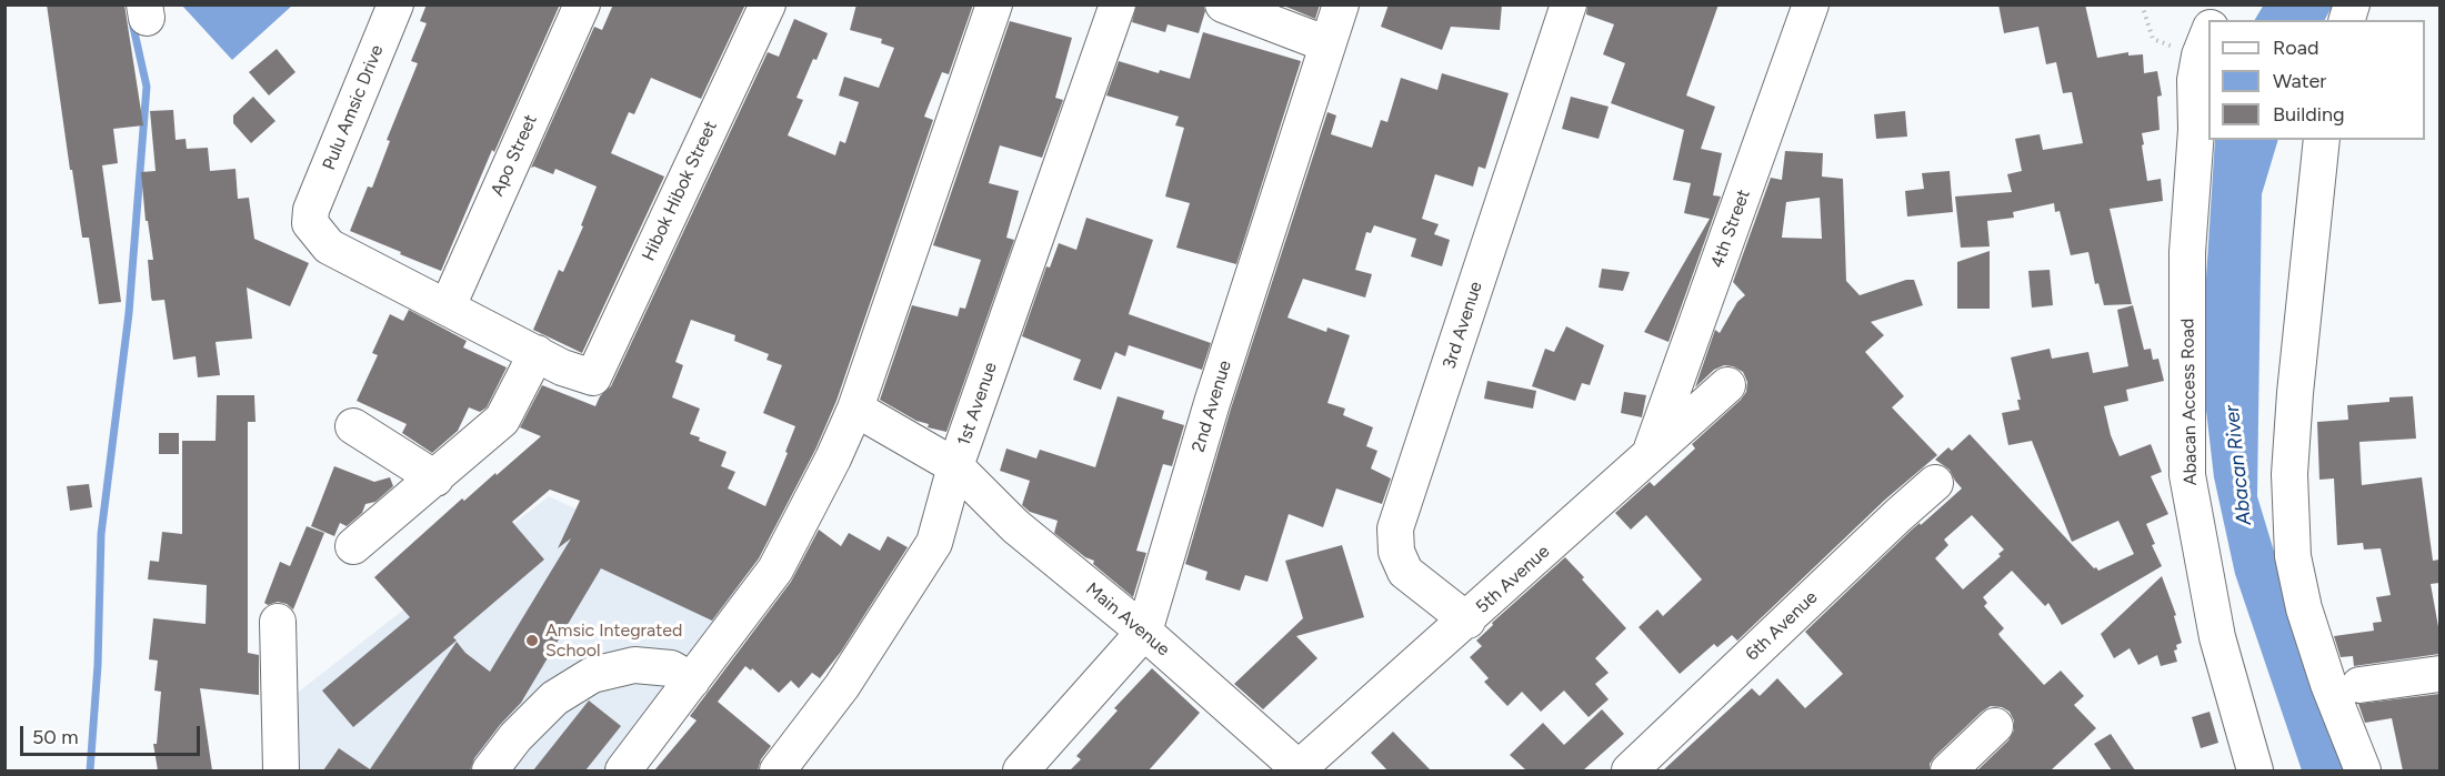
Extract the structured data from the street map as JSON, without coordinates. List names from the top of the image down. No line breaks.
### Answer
{"streets":{"street":["Pulu Amsic Drive","Apo Street","Hibok Hibok Street","4th Street","3rd Avenue","Abacan Access Road","1st Avenue","2nd Avenue","5th Avenue","Main Avenue","6th Avenue"]},"crossings":[["Pulu Amsic Drive","Apo Street"],["4th Street","5th Avenue"],["3rd Avenue","5th Avenue"],["1st Avenue","Main Avenue"],["2nd Avenue","Main Avenue"],["5th Avenue","Main Avenue"]],"water":["Abacan River"],"places":["Amsic Integrated School"],"legend":["Road","Water","Building"],"scale_bar":"50 m"}
